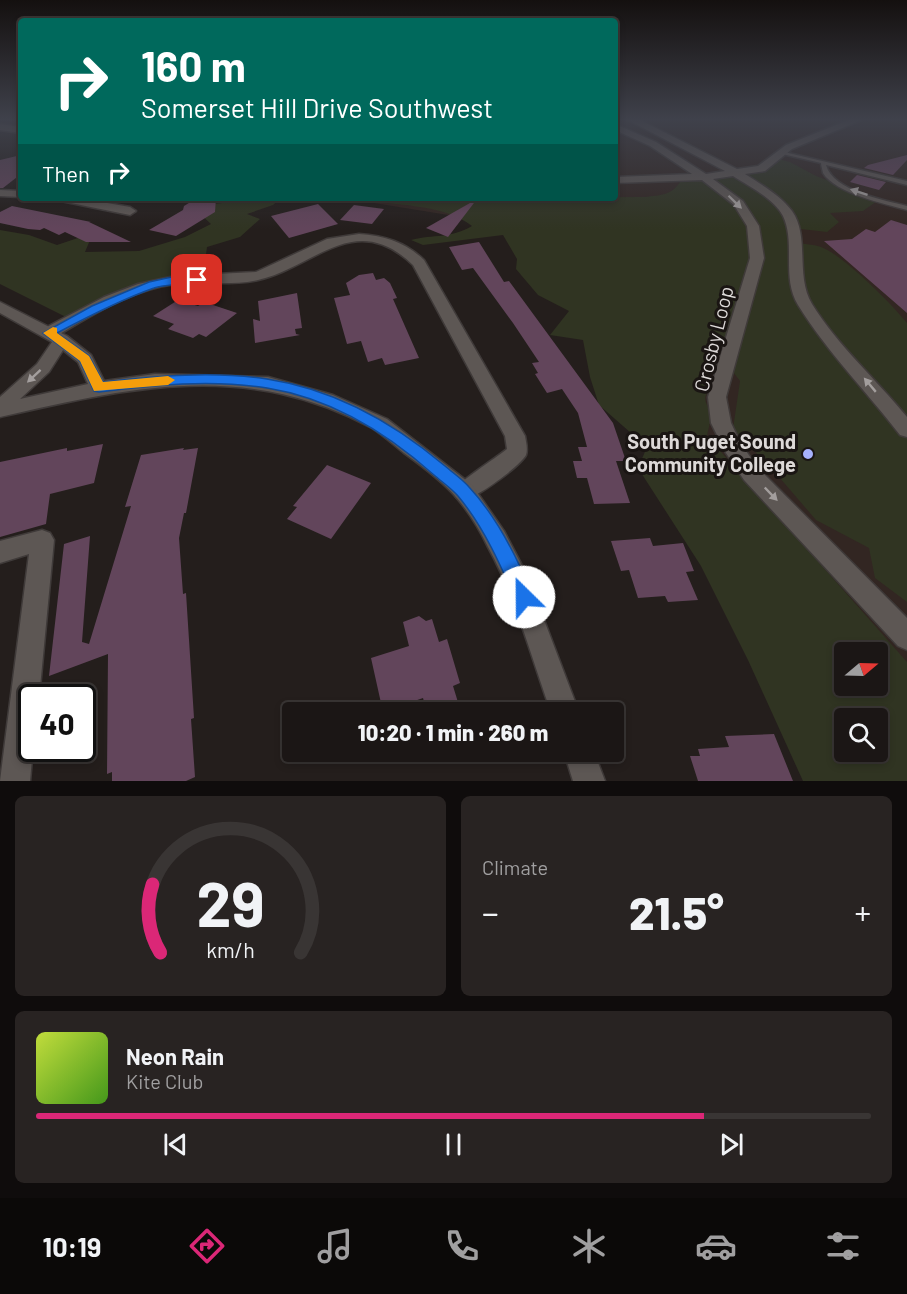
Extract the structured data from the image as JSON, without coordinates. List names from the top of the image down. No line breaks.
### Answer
{"streets":{"street":["Crosby Loop"]},"places":["South Puget Sound Community College"],"north":"right","page":{"turn":["160 m","Somerset Hill Drive Southwest"],"then":"Then","limit":"40","trip":"10:20 · 1 min · 260 m","tile":"Climate","heat":["−","21.5°","+"],"song":["Neon Rain","Kite Club"],"tabs":"10:19","gauge":["29","km/h"]}}
